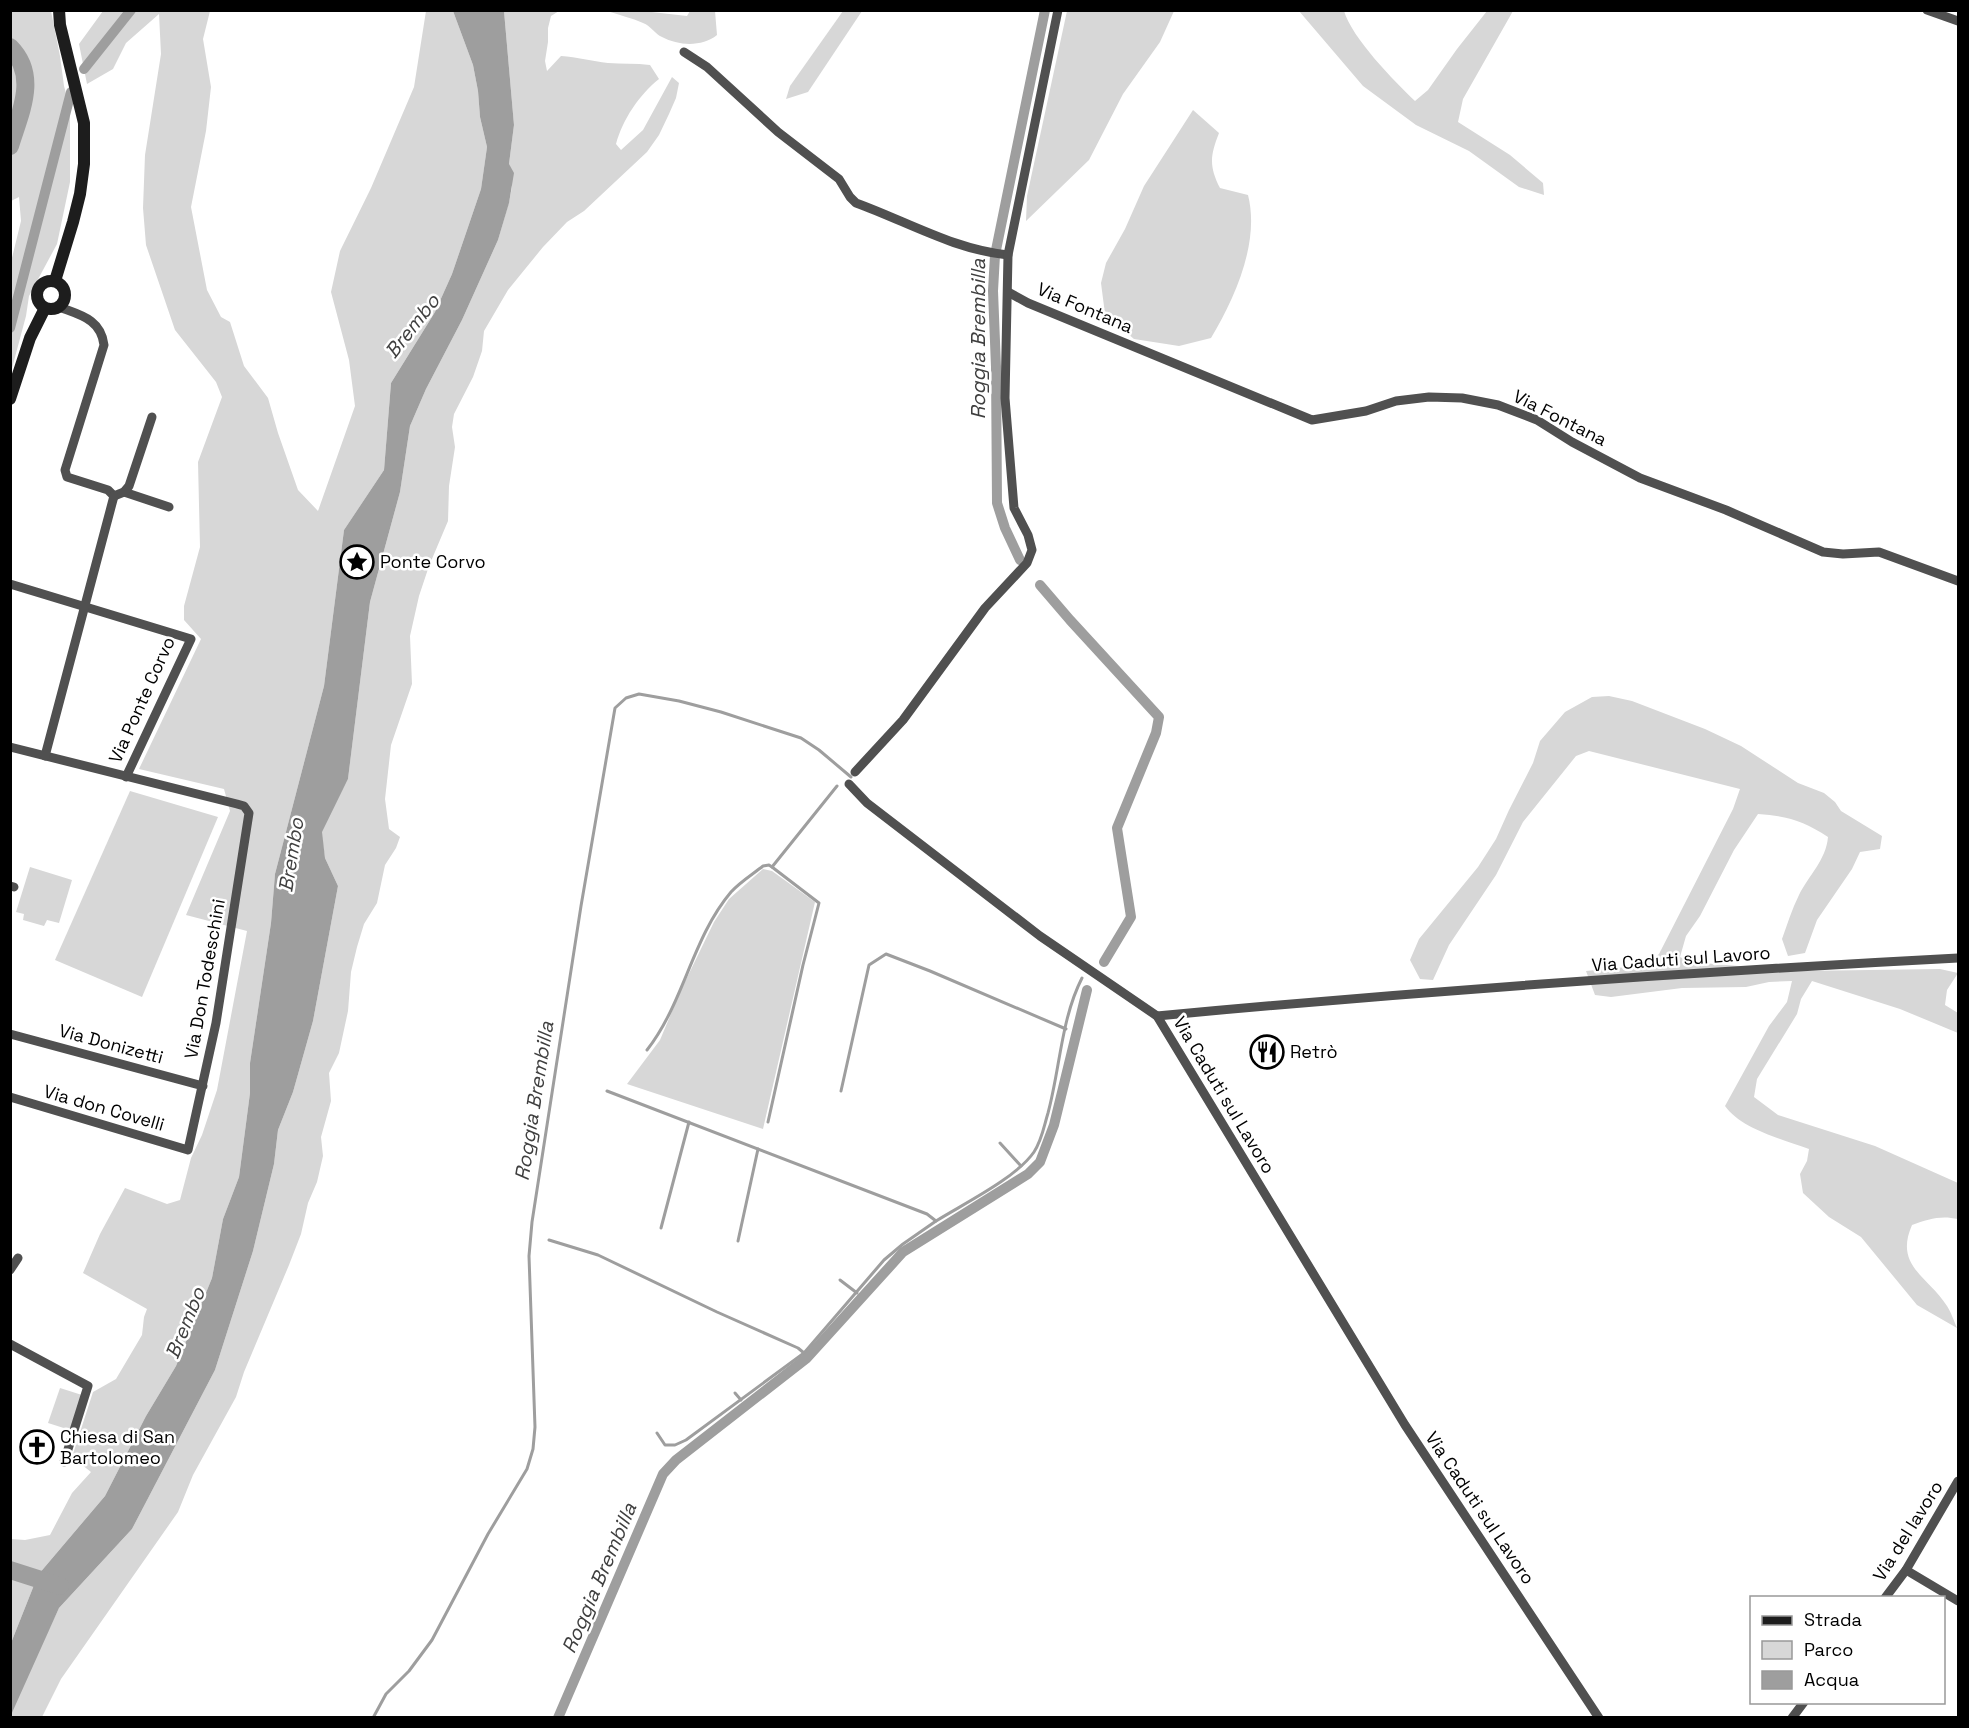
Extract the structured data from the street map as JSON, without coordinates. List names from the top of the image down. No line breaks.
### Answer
{"streets":{"street":["Via Fontana","Via Ponte Corvo","Via Caduti sul Lavoro","Via Don Todeschini","Via Donizetti","Via don Covelli","Via del lavoro"]},"crossings":[["Via Ponte Corvo","Via Don Todeschini"],["Via Don Todeschini","Via Donizetti"],["Via Don Todeschini","Via don Covelli"]],"water":["Brembo","Roggia Brembilla"],"places":{"place":["Ponte Corvo"],"restaurant":["Retrò"],"church":["Chiesa di San Bartolomeo"]},"legend":["Strada","Parco","Acqua"]}
